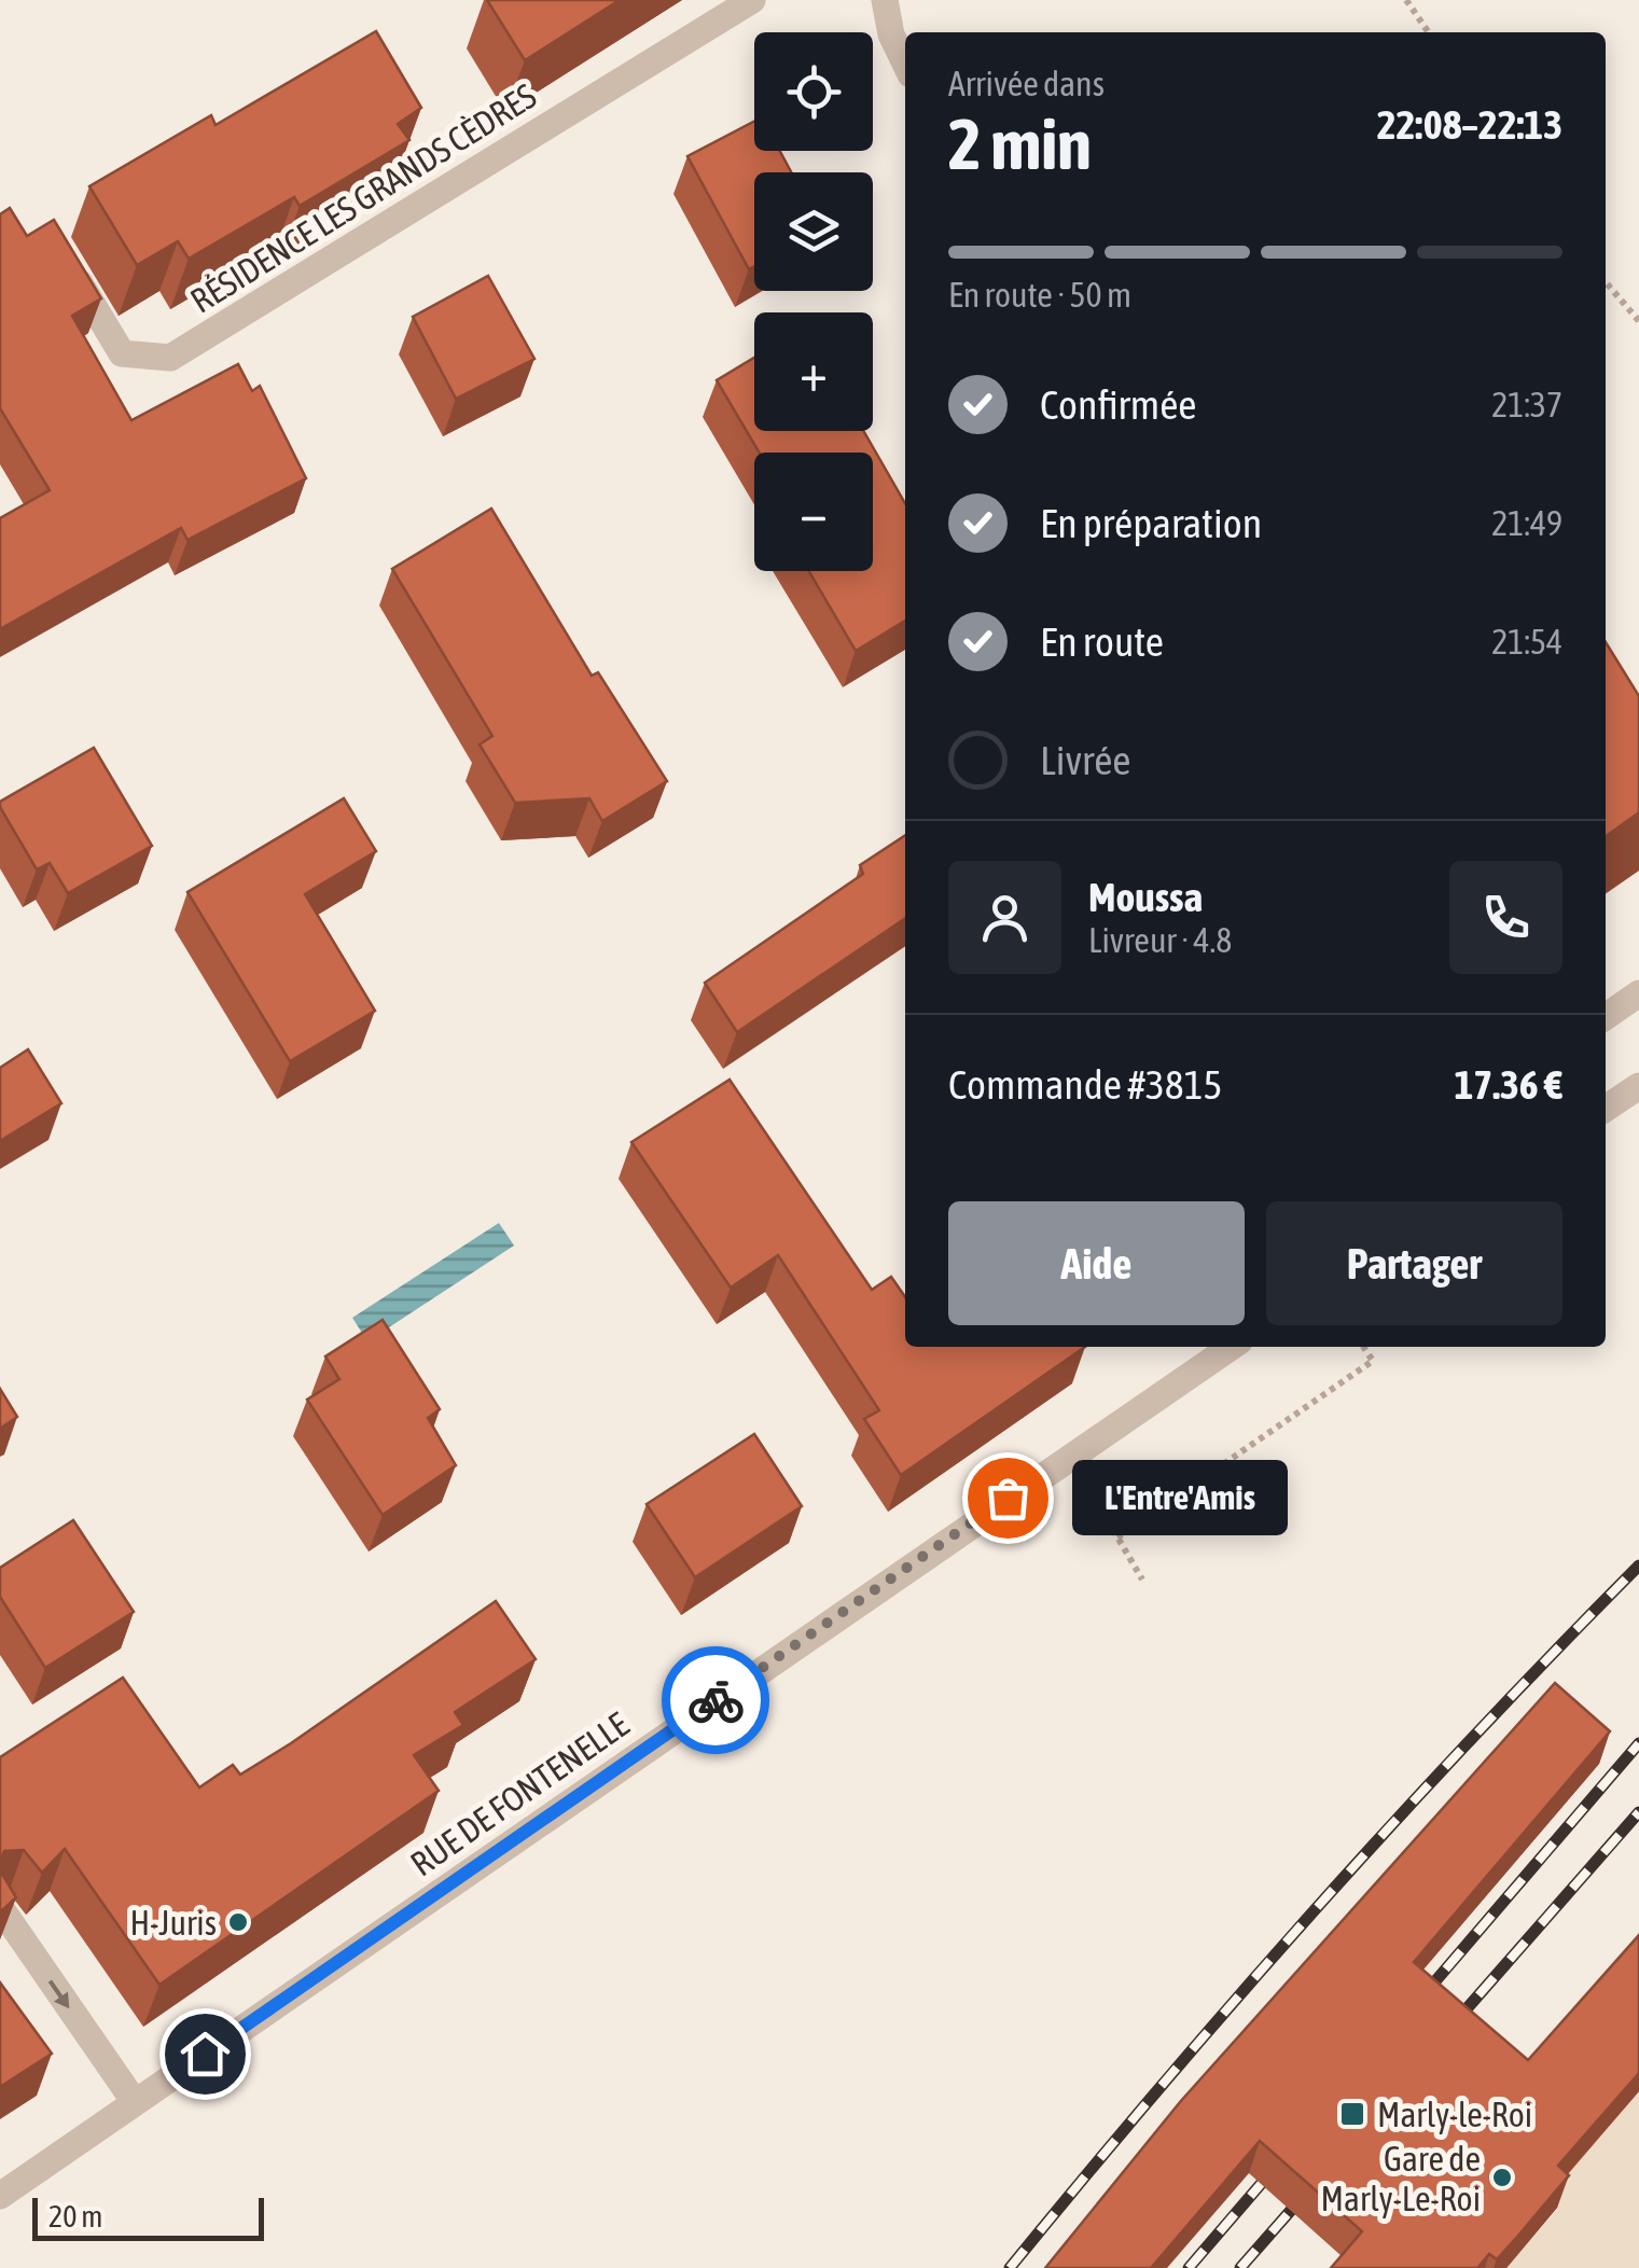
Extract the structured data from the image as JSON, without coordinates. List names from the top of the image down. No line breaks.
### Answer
{"streets":{"street":["RÉSIDENCE LES GRANDS CÈDRES","RUE DE FONTENELLE"]},"places":{"other":["L'Entre'Amis","H-Juris","Gare de Marly-Le-Roi"],"transit":["Marly-le-Roi"]},"scale_bar":"20 m","page":{"map_buttons":["+","−"],"heading":["2 min","Arrivée dans","22:08–22:13"],"panel":["Moussa","Livreur · 4.8","Commande #3815","17.36 €"],"bar":"En route · 50 m","list":[["Confirmée","21:37"],["En préparation","21:49"],["En route","21:54"],"Livrée"],"buttons":["Aide","Partager"],"bubble":"L'Entre'Amis","scale":"20 m"}}
